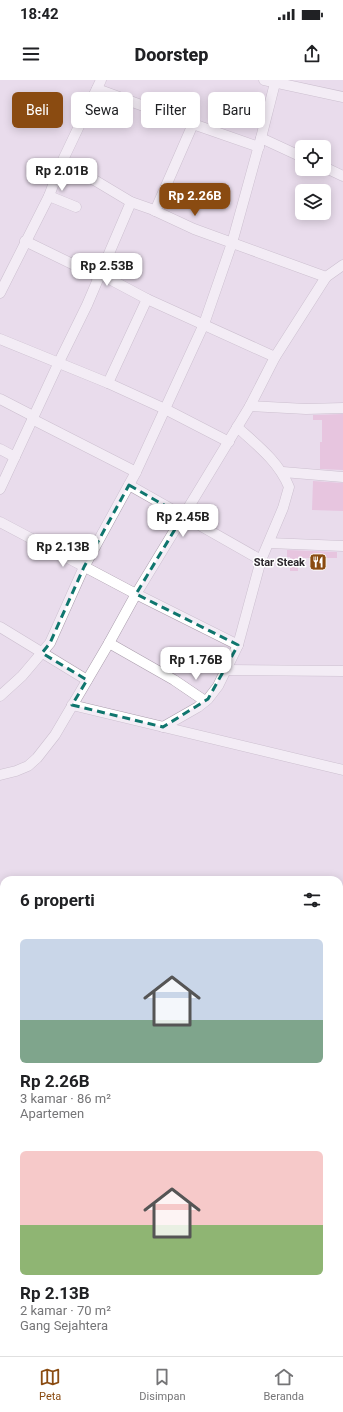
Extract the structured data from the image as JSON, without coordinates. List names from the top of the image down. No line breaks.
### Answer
{"places":{"restaurant":["Star Steak"]},"page":{"status":"18:42","header":"Doorstep","chip":["Beli","Sewa","Filter","Baru"],"price":["Rp 2.01B","Rp 2.26B","Rp 2.53B","Rp 2.45B","Rp 2.13B","Rp 1.76B"],"heading":"6 properti","list":[{"name":"Rp 2.26B","note":"3 kamar · 86 m² · Apartemen"},{"name":"Rp 2.13B","note":"2 kamar · 70 m² · Gang Sejahtera"}],"tabs":["Peta","Disimpan","Beranda"]}}
